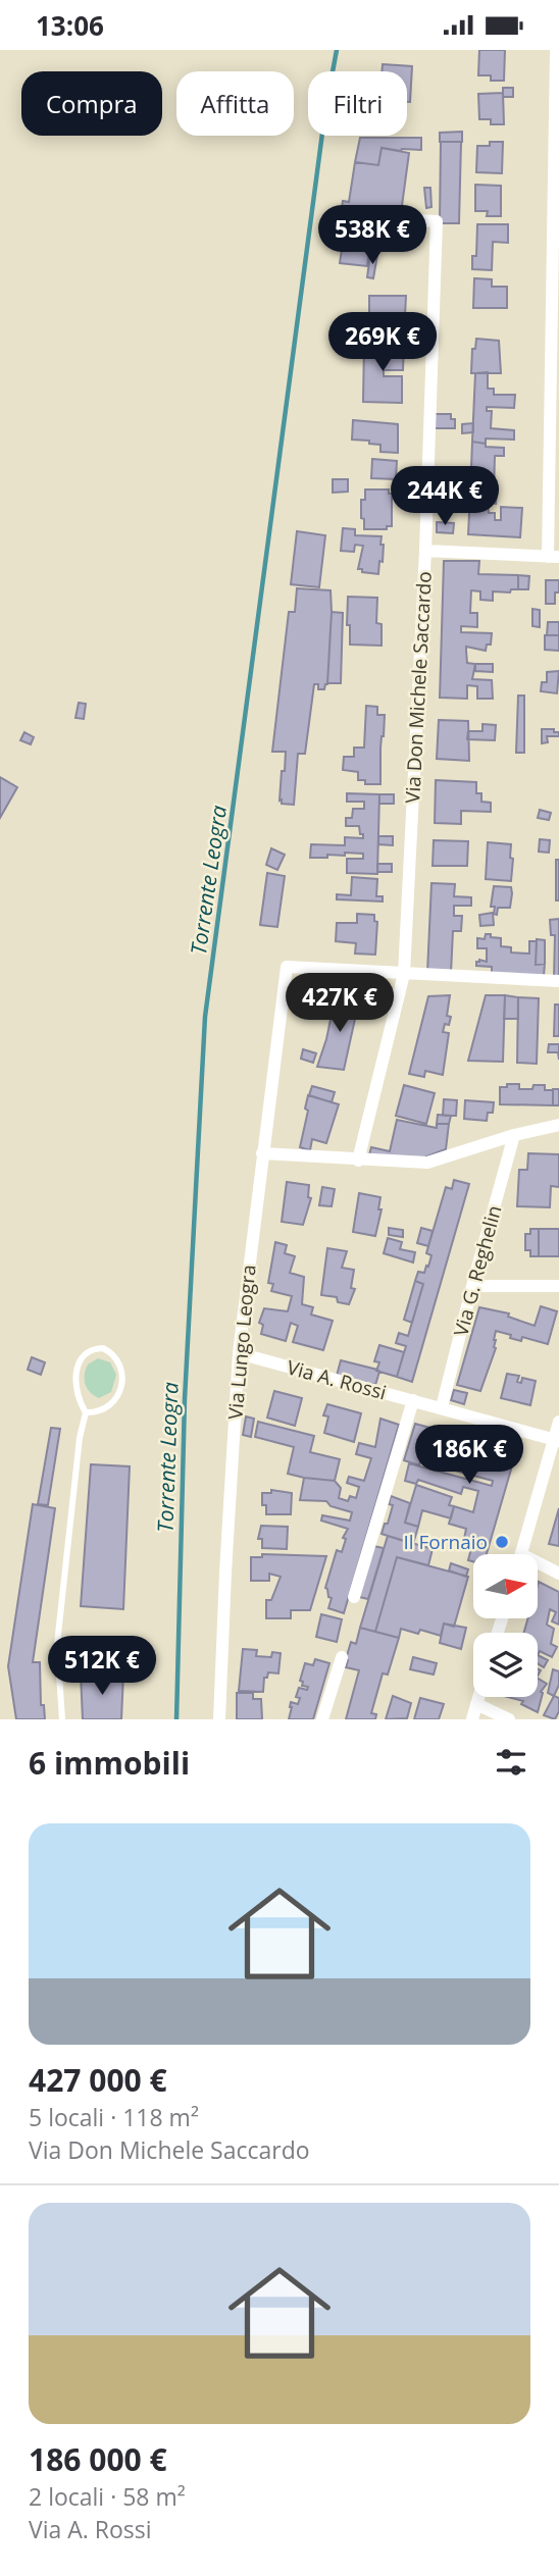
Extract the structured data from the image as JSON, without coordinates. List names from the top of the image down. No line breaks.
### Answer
{"streets":{"street":["Via Don Michele Saccardo","Via G. Reghelin","Via Lungo Leogra","Via A. Rossi"]},"crossings":[["Via Don Michele Saccardo","Via Lungo Leogra"],["Via G. Reghelin","Via A. Rossi"],["Via Lungo Leogra","Via A. Rossi"]],"water":["Torrente Leogra"],"places":["Il Fornaio"],"north":"right","page":{"status":"13:06","chip":["Compra","Affitta","Filtri"],"price":["538K €","269K €","244K €","427K €","186K €","512K €"],"heading":"6 immobili","list":[{"name":"427 000 €","note":"5 locali · 118 m² · Via Don Michele Saccardo"},{"name":"186 000 €","note":"2 locali · 58 m² · Via A. Rossi"}]}}
